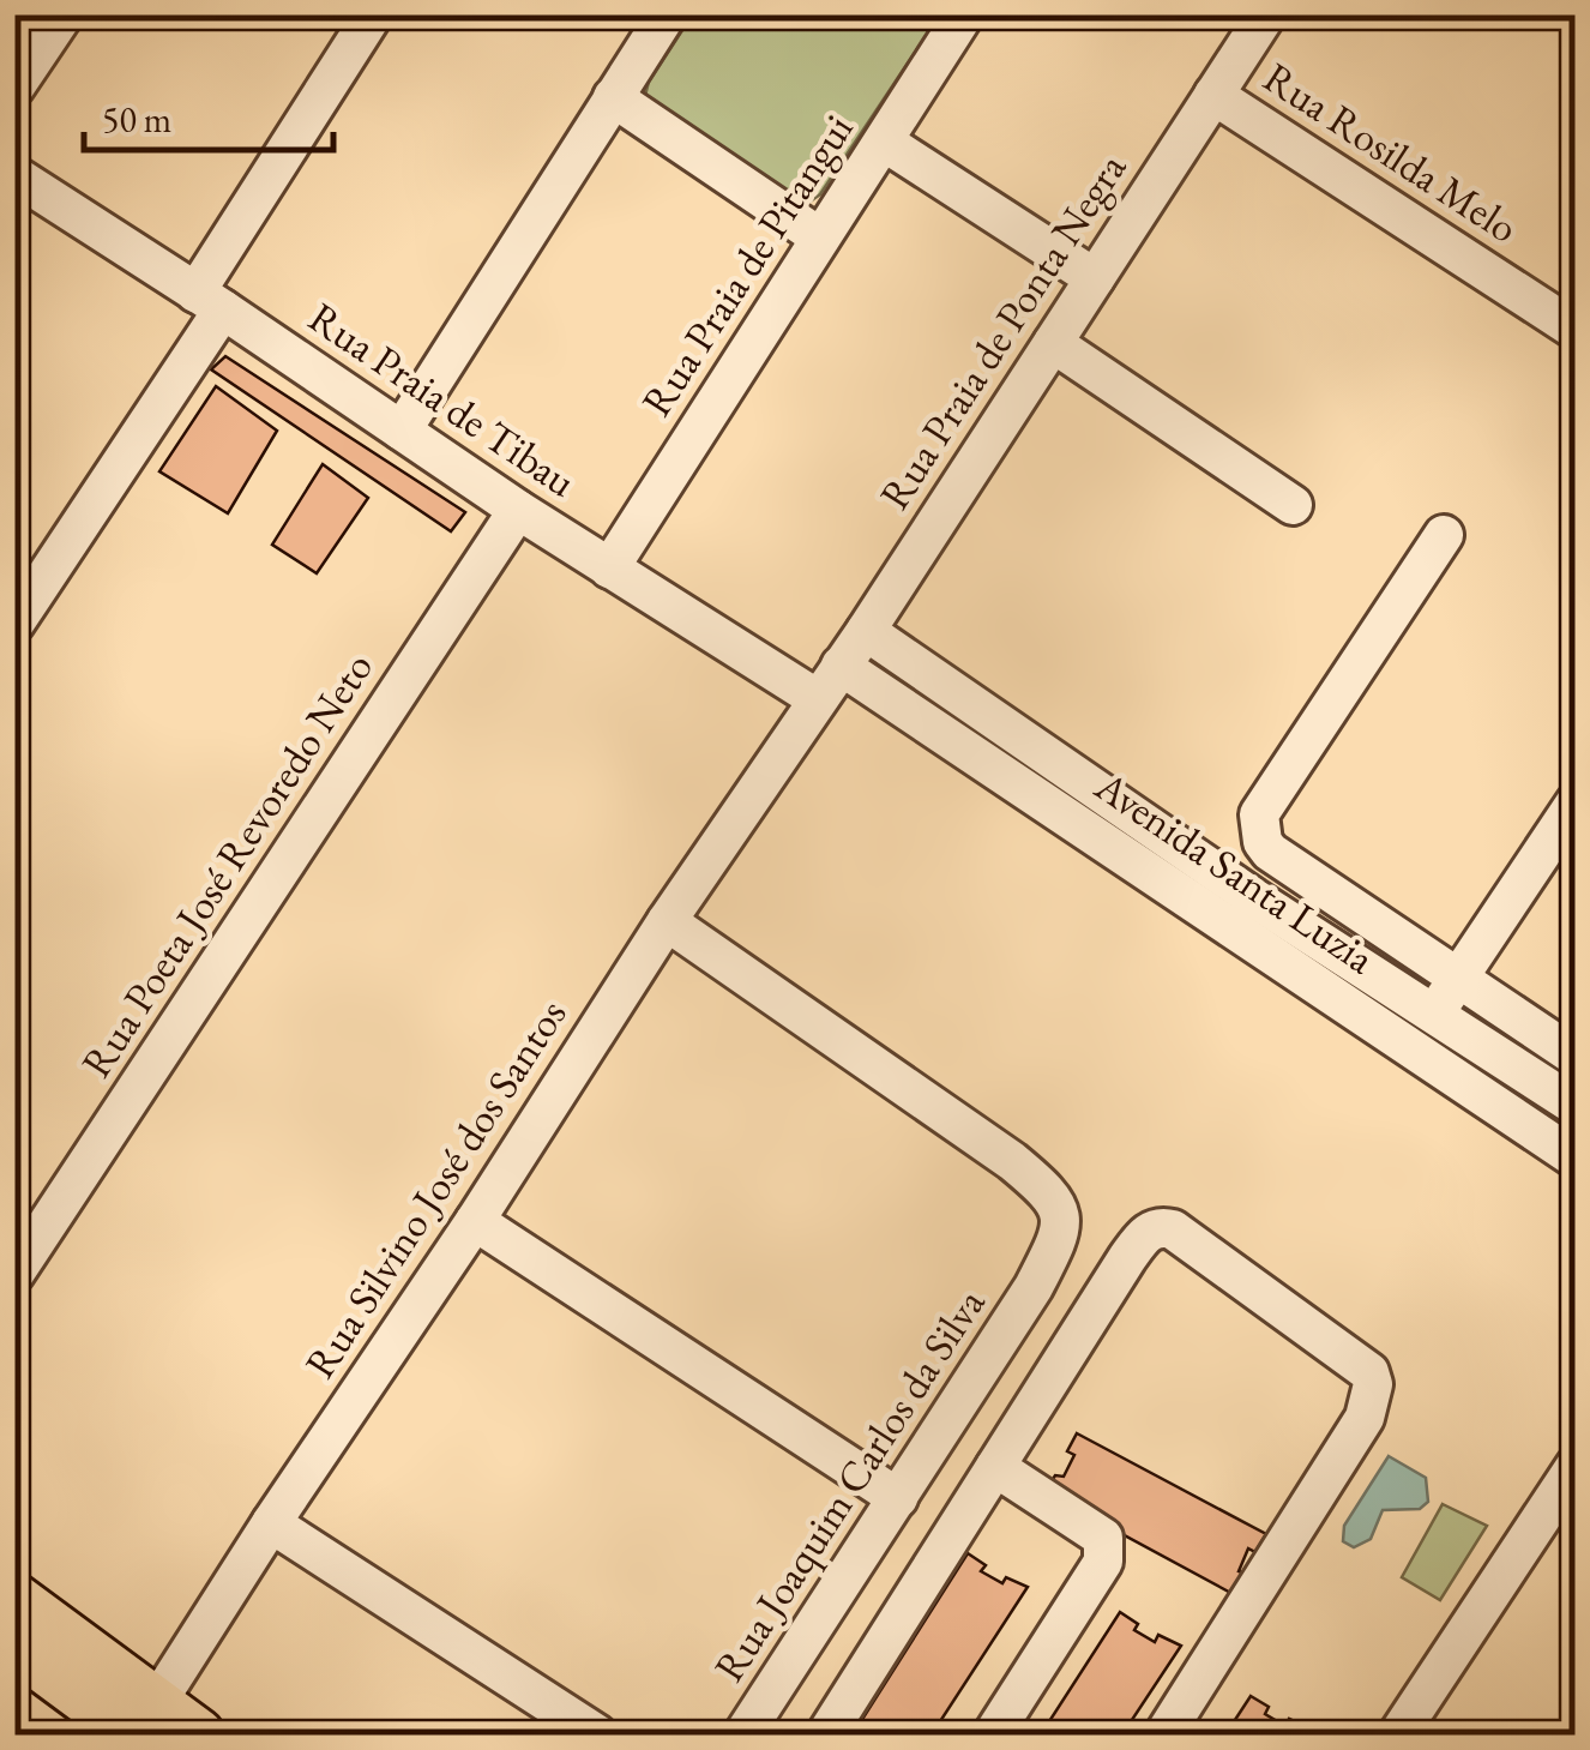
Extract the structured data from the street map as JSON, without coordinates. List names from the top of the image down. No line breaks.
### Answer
{"streets":{"street":["Rua Rosilda Melo","Rua Praia de Pitangui","Rua Praia de Ponta Negra","Rua Praia de Tibau","Rua Poeta José Revoredo Neto","Avenida Santa Luzia","Rua Silvino José dos Santos","Rua Joaquim Carlos da Silva"]},"crossings":[["Rua Rosilda Melo","Rua Praia de Ponta Negra"],["Rua Praia de Pitangui","Rua Praia de Tibau"],["Rua Praia de Ponta Negra","Rua Praia de Tibau"],["Rua Praia de Ponta Negra","Avenida Santa Luzia"],["Rua Praia de Ponta Negra","Rua Silvino José dos Santos"],["Rua Praia de Tibau","Rua Poeta José Revoredo Neto"],["Rua Praia de Tibau","Rua Silvino José dos Santos"],["Rua Silvino José dos Santos","Rua Joaquim Carlos da Silva"]],"scale_bar":"50 m"}
